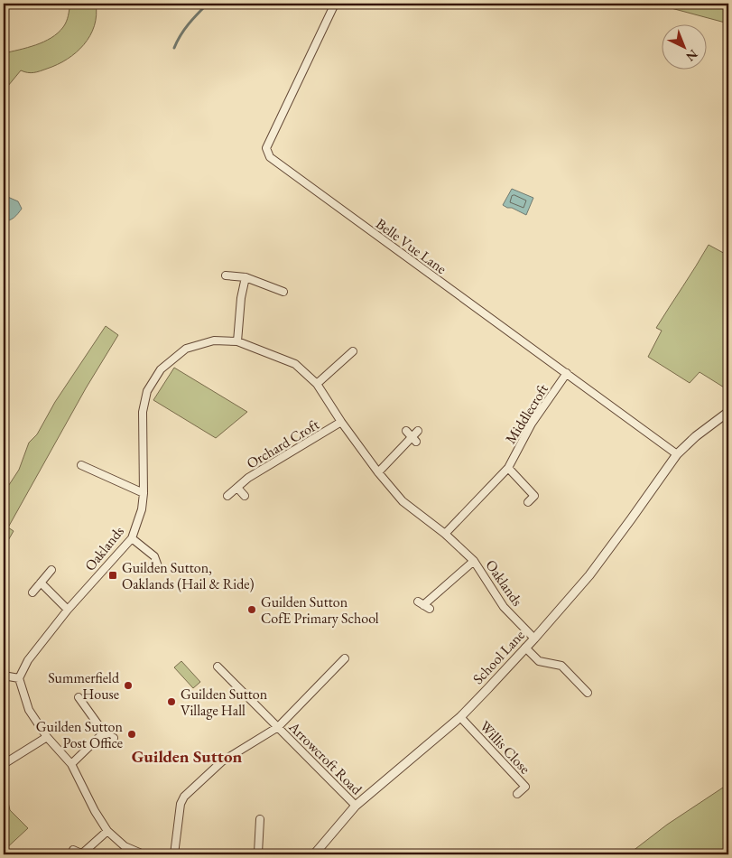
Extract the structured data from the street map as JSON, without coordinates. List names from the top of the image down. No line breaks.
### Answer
{"streets":{"street":["Belle Vue Lane","Middlecroft","Orchard Croft","Oaklands","School Lane","Willis Close","Arrowcroft Road"]},"crossings":[["Belle Vue Lane","Middlecroft"],["Belle Vue Lane","School Lane"],["Middlecroft","Oaklands"],["Orchard Croft","Oaklands"],["Oaklands","School Lane"],["School Lane","Willis Close"],["School Lane","Arrowcroft Road"]],"districts":["Guilden Sutton"],"places":{"transit":["Guilden Sutton, Oaklands (Hail & Ride)"],"other":["Guilden Sutton CofE Primary School","Summerfield House","Guilden Sutton Village Hall","Guilden Sutton Post Office"]},"north":"bottom right"}
